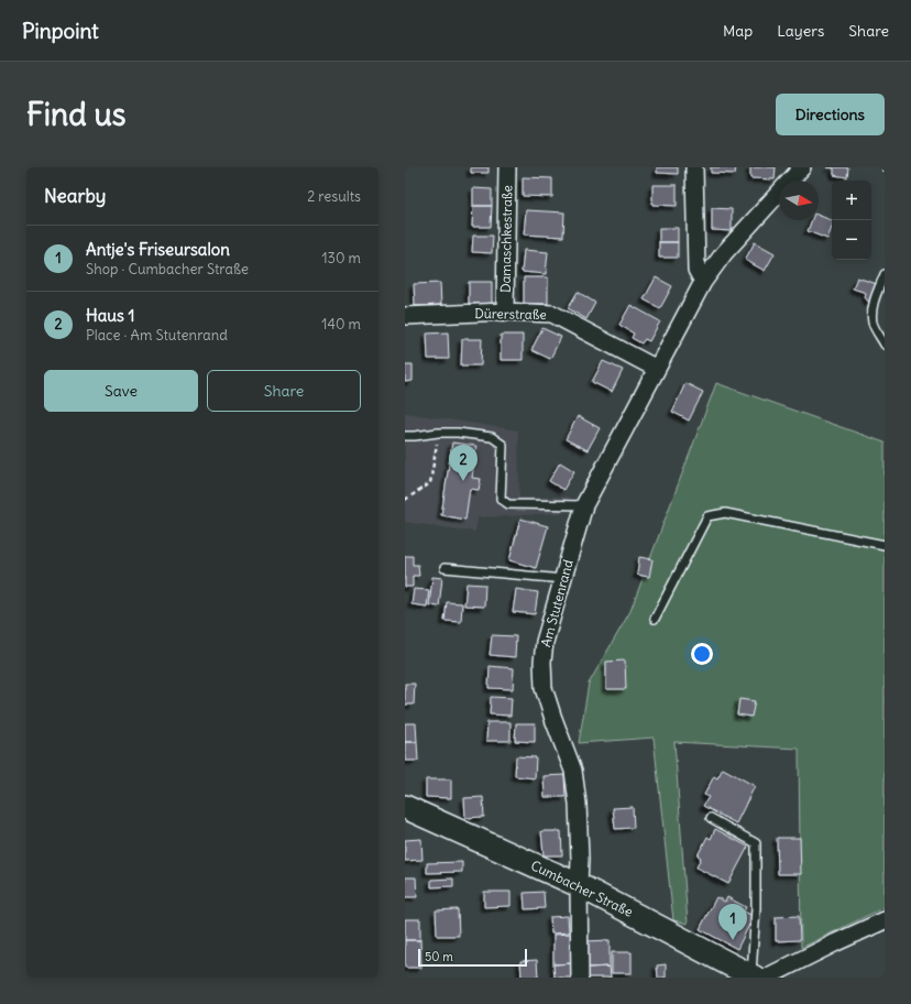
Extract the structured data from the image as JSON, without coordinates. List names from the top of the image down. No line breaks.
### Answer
{"streets":{"street":["Damaschkestraße","Dürerstraße","Am Stutenrand","Cumbacher Straße"]},"crossings":[["Damaschkestraße","Dürerstraße"],["Dürerstraße","Am Stutenrand"],["Am Stutenrand","Cumbacher Straße"]],"scale_bar":"50 m","north":"right","page":{"header":"Pinpoint","nav":["Map","Layers","Share"],"buttons":["Directions",["Save","Share"]],"title":"Find us","heading":["Nearby","2 results"],"map_buttons":["+","−"],"list":[{"mark":"1","name":"Antje's Friseursalon","note":"Shop · Cumbacher Straße","value":"130 m"},{"mark":"2","name":"Haus 1","note":"Place · Am Stutenrand","value":"140 m"}],"pins":["2","1"],"scale":"50 m"}}
